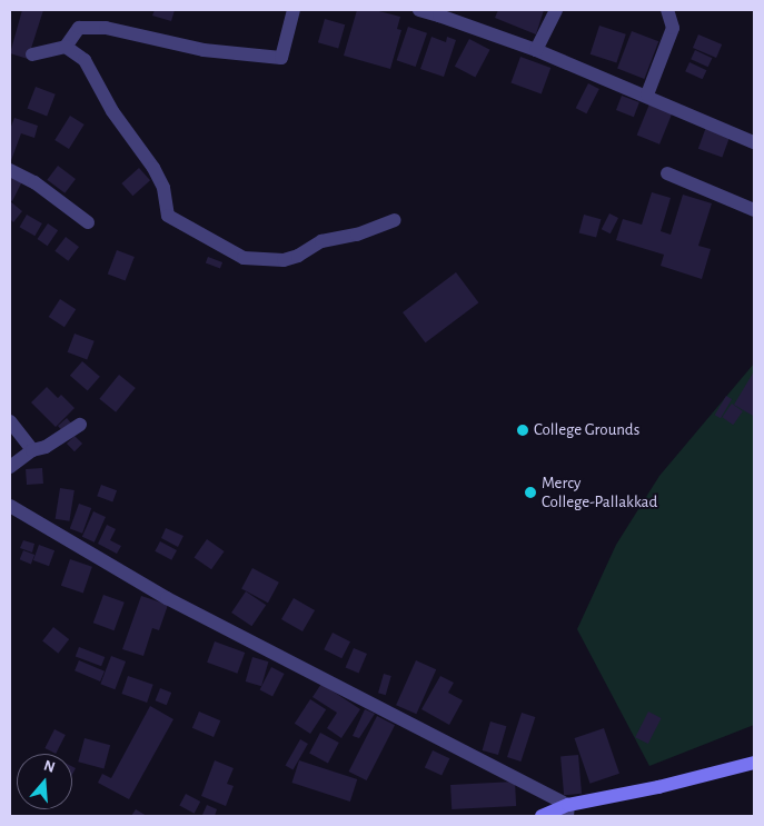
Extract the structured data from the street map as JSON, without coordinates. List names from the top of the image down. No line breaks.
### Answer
{"places":["College Grounds","Mercy College-Pallakkad"],"north":"top"}
